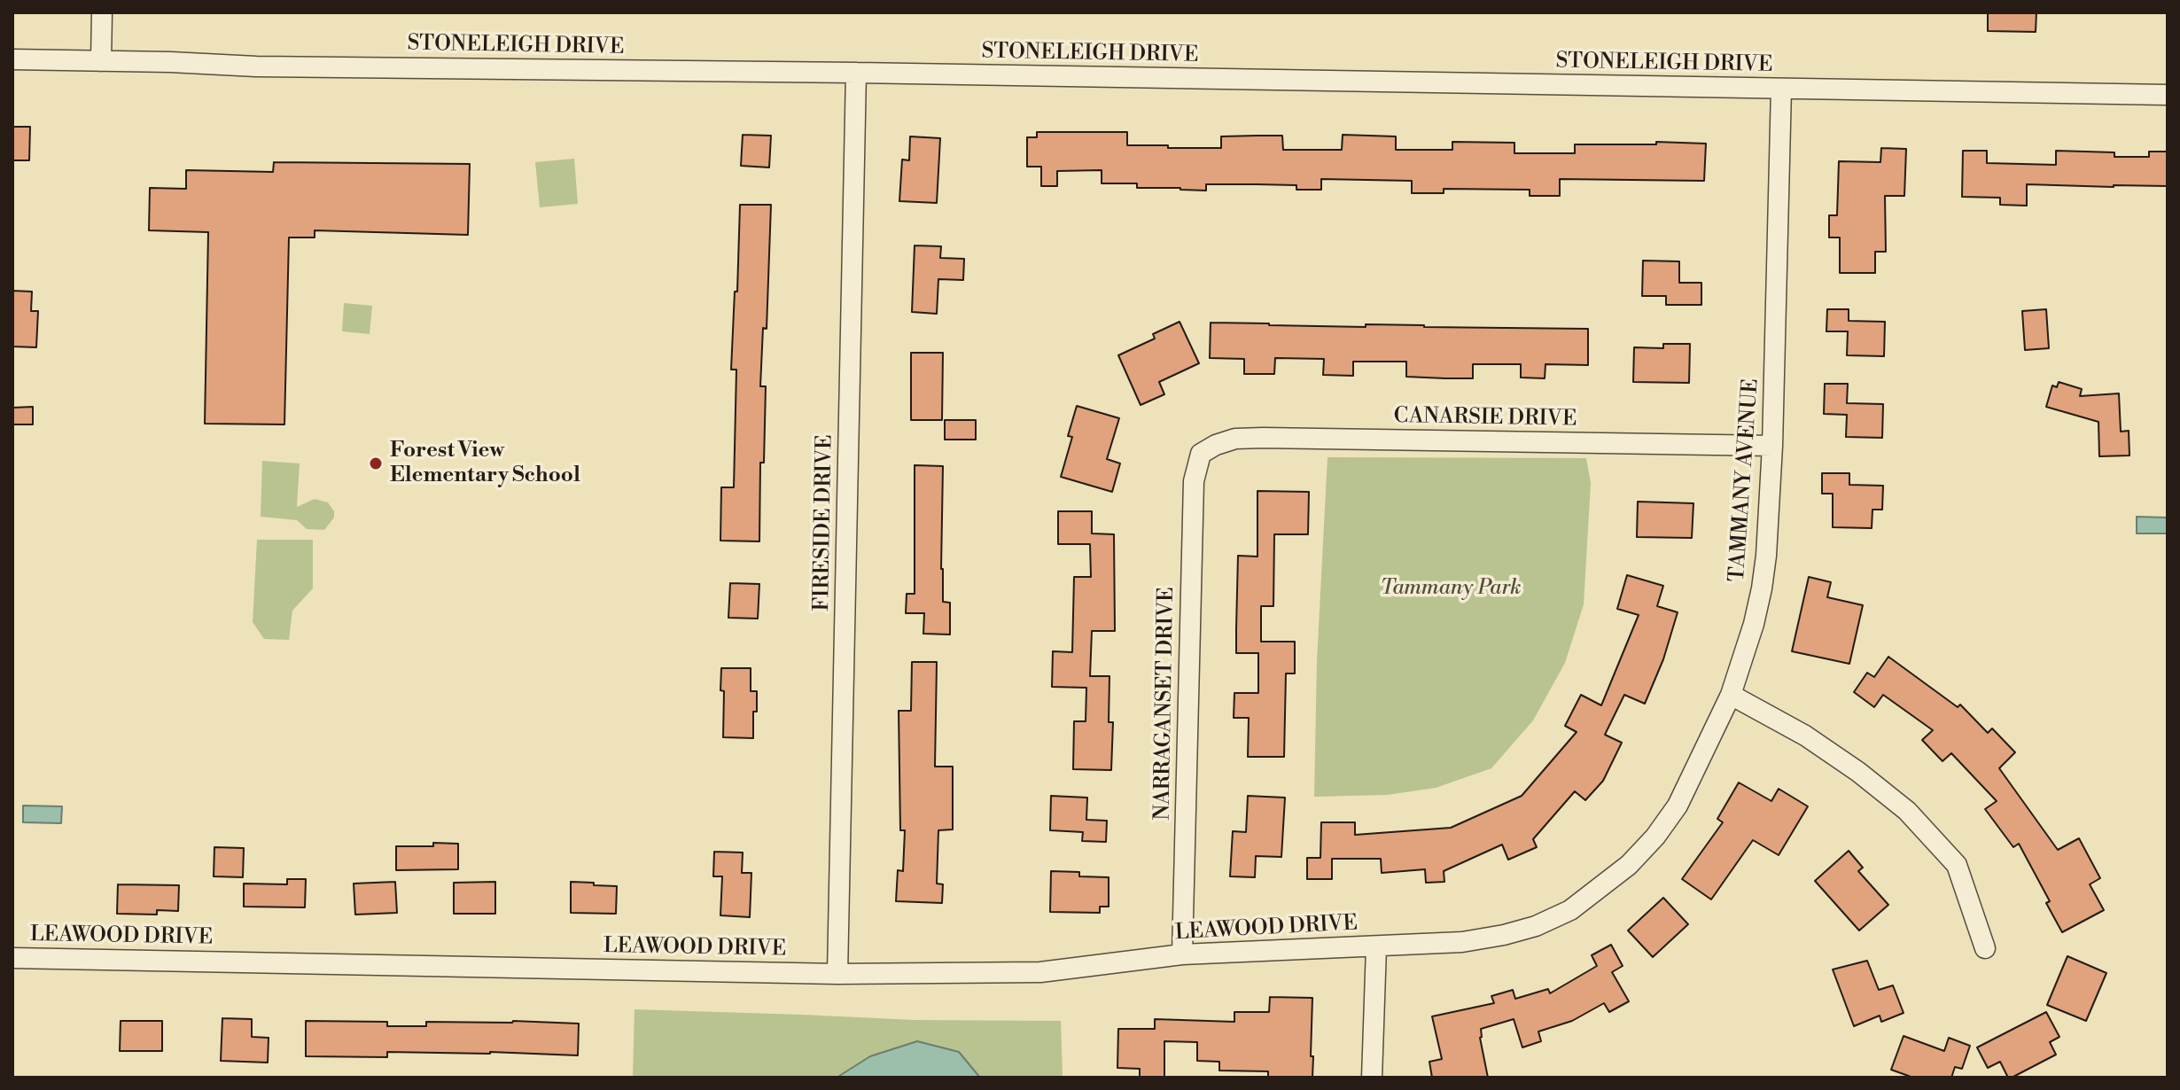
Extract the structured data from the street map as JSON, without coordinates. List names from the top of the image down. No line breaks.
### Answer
{"streets":{"street":["STONELEIGH DRIVE","CANARSIE DRIVE","TAMMANY AVENUE","FIRESIDE DRIVE","NARRAGANSET DRIVE","LEAWOOD DRIVE"]},"crossings":[["STONELEIGH DRIVE","TAMMANY AVENUE"],["STONELEIGH DRIVE","FIRESIDE DRIVE"],["CANARSIE DRIVE","TAMMANY AVENUE"],["CANARSIE DRIVE","NARRAGANSET DRIVE"],["TAMMANY AVENUE","LEAWOOD DRIVE"],["FIRESIDE DRIVE","LEAWOOD DRIVE"],["NARRAGANSET DRIVE","LEAWOOD DRIVE"]],"parks":["Tammany Park"],"places":["Forest View Elementary School"]}
